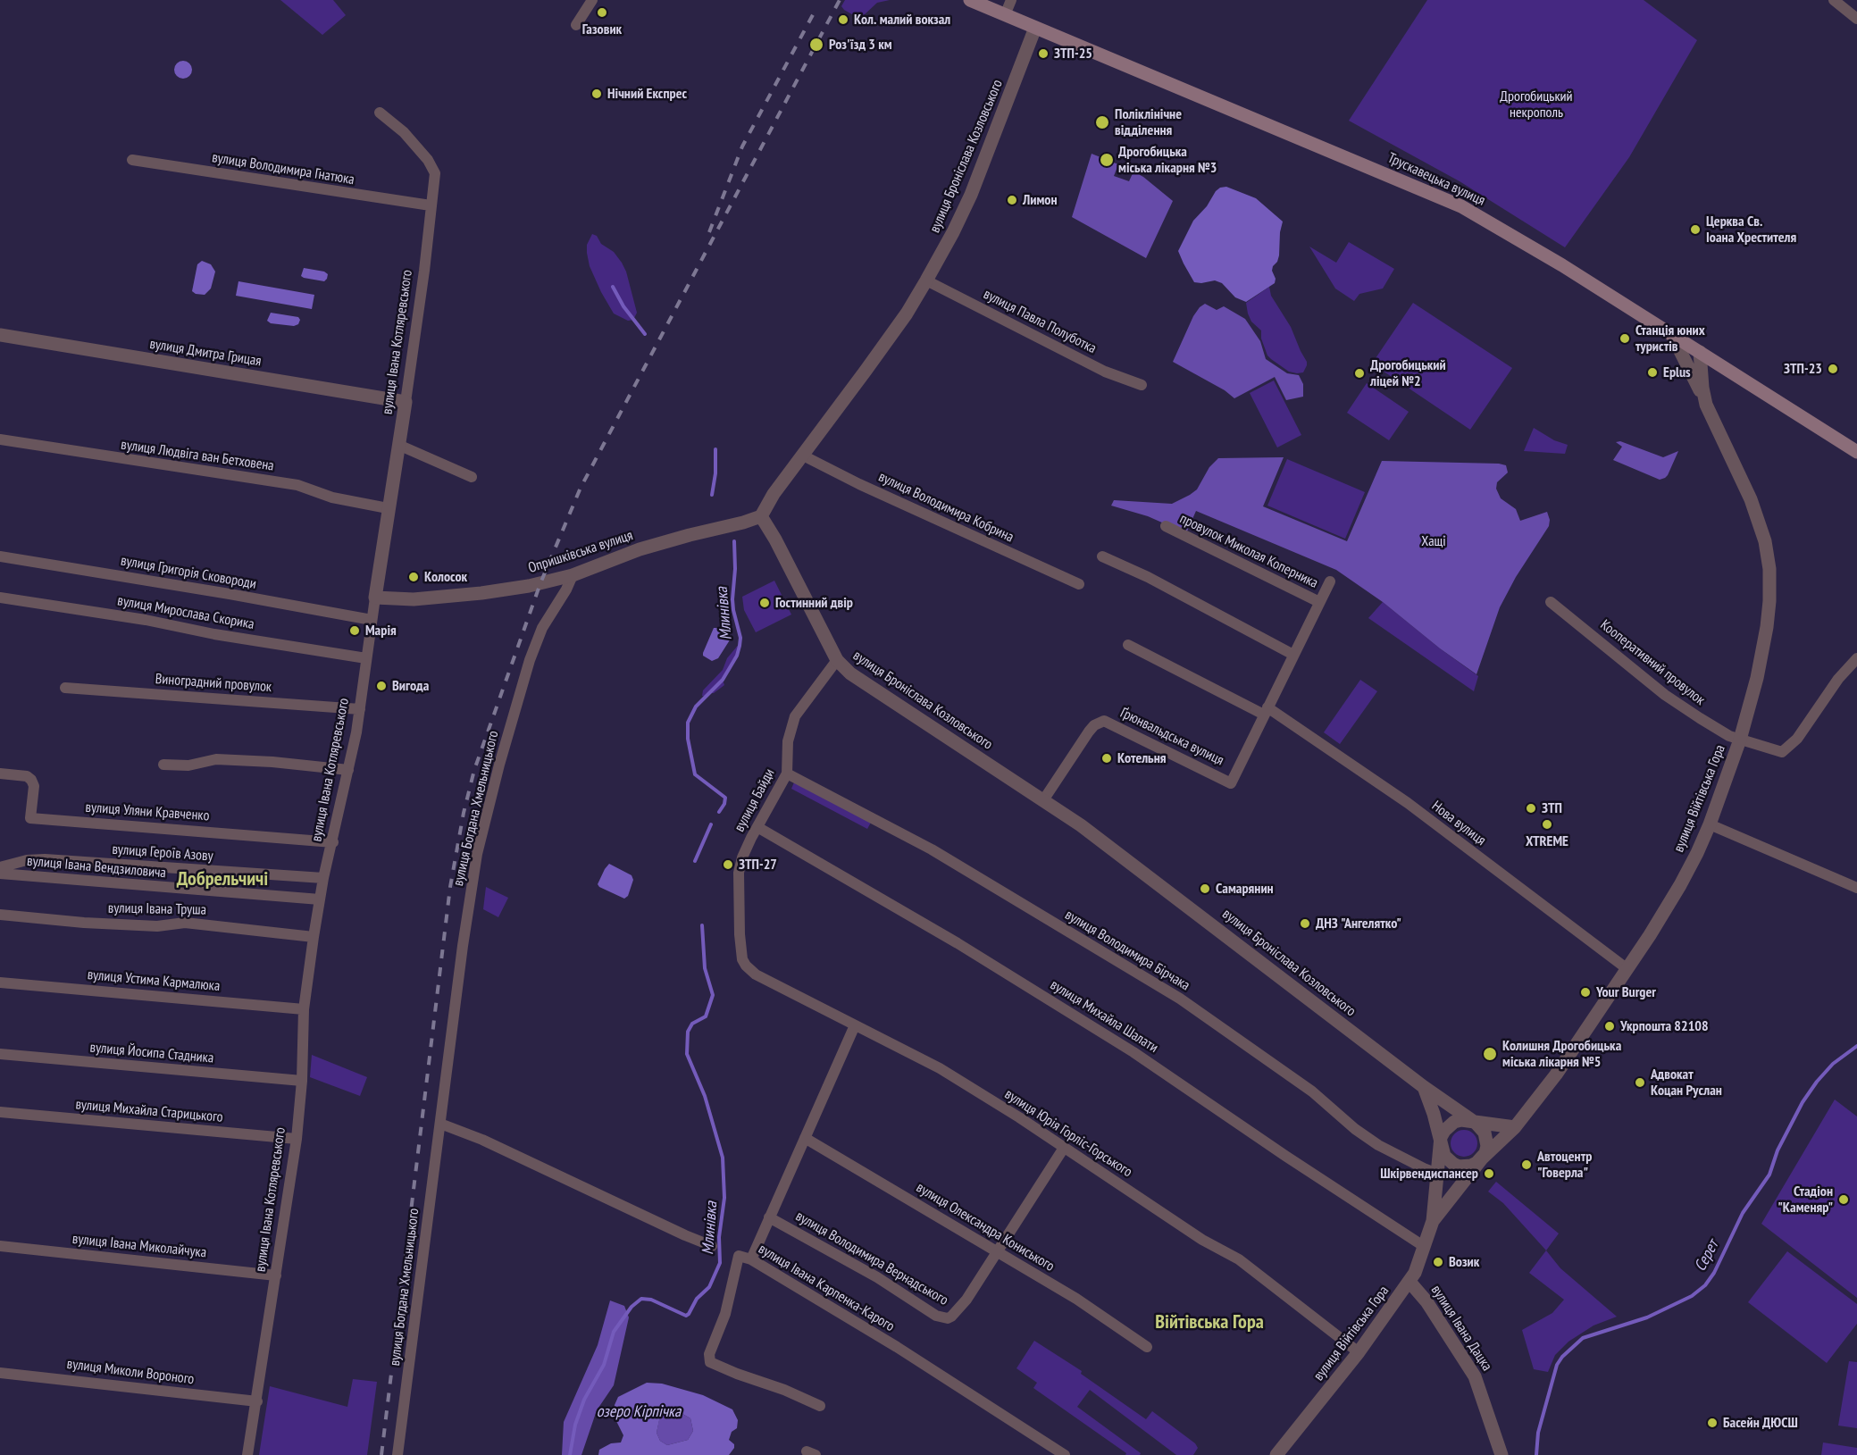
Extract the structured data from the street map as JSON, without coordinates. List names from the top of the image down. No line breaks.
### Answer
{"streets":{"main road":["Трускавецька вулиця"],"street":["вулиця Броніслава Козловського","вулиця Володимира Гнатюка","вулиця Павла Полуботка","вулиця Івана Котляревського","вулиця Дмитра Грицая","вулиця Людвіга ван Бетховена","вулиця Володимира Кобрина","провулок Миколая Коперника","Опришківська вулиця","вулиця Григорія Сковороди","вулиця Мирослава Скорика","Кооперативний провулок","Виноградний провулок","Ґрюнвальдська вулиця","вулиця Війтівська Гора","вулиця Байди","вулиця Богдана Хмельницького","вулиця Уляни Кравченко","Нова вулиця","вулиця Героїв Азову","вулиця Івана Вендзиловича","вулиця Івана Труша","вулиця Володимира Бірчака","вулиця Устима Кармалюка","вулиця Михайла Шалати","вулиця Йосипа Стадника","вулиця Михайла Старицького","вулиця Юрія Горліс-Горського","вулиця Олександра Кониського","вулиця Івана Миколайчука","вулиця Володимира Вернадського","вулиця Івана Карпенка-Карого","вулиця Івана Дацка","вулиця Миколи Вороного"]},"crossings":[["вулиця Броніслава Козловського","Трускавецька вулиця"],["вулиця Броніслава Козловського","вулиця Павла Полуботка"],["вулиця Броніслава Козловського","вулиця Володимира Кобрина"],["вулиця Броніслава Козловського","Опришківська вулиця"],["вулиця Броніслава Козловського","Ґрюнвальдська вулиця"],["вулиця Броніслава Козловського","вулиця Війтівська Гора"],["вулиця Броніслава Козловського","вулиця Байди"],["вулиця Володимира Гнатюка","вулиця Івана Котляревського"],["Трускавецька вулиця","вулиця Війтівська Гора"],["вулиця Івана Котляревського","вулиця Дмитра Грицая"],["вулиця Івана Котляревського","вулиця Людвіга ван Бетховена"],["вулиця Івана Котляревського","Опришківська вулиця"],["вулиця Івана Котляревського","вулиця Григорія Сковороди"],["вулиця Івана Котляревського","вулиця Мирослава Скорика"],["вулиця Івана Котляревського","Виноградний провулок"],["вулиця Івана Котляревського","вулиця Уляни Кравченко"],["вулиця Івана Котляревського","вулиця Героїв Азову"],["вулиця Івана Котляревського","вулиця Івана Вендзиловича"],["вулиця Івана Котляревського","вулиця Івана Труша"],["вулиця Івана Котляревського","вулиця Устима Кармалюка"],["вулиця Івана Котляревського","вулиця Йосипа Стадника"],["вулиця Івана Котляревського","вулиця Михайла Старицького"],["вулиця Івана Котляревського","вулиця Івана Миколайчука"],["вулиця Івана Котляревського","вулиця Миколи Вороного"],["провулок Миколая Коперника","Ґрюнвальдська вулиця"],["Опришківська вулиця","вулиця Богдана Хмельницького"],["Кооперативний провулок","вулиця Війтівська Гора"],["Ґрюнвальдська вулиця","Нова вулиця"],["вулиця Війтівська Гора","Нова вулиця"],["вулиця Війтівська Гора","вулиця Володимира Бірчака"],["вулиця Війтівська Гора","вулиця Михайла Шалати"],["вулиця Війтівська Гора","вулиця Юрія Горліс-Горського"],["вулиця Війтівська Гора","вулиця Івана Дацка"],["вулиця Байди","вулиця Володимира Бірчака"],["вулиця Байди","вулиця Михайла Шалати"],["вулиця Байди","вулиця Юрія Горліс-Горського"],["вулиця Юрія Горліс-Горського","вулиця Володимира Вернадського"],["вулиця Олександра Кониського","вулиця Володимира Вернадського"]],"districts":["Добрельчичі","Війтівська Гора"],"water":["Млинівка","Серет","озеро Кірпічка"],"parks":["Дрогобицький некрополь","Хащі"],"places":["Газовик","Кол. малий вокзал","Роз'їзд 3 км","ЗТП-25","Нічний Експрес","Поліклінічне відділення","Дрогобицька міська лікарня №3","Лимон","Церква Св. Іоана Хрестителя","Станція юних туристів","ЗТП-23","Eplus","Дрогобицький ліцей №2","Колосок","Гостинний двір","Марія","Вигода","Котельня","ЗТП","XTREME","ЗТП-27","Самарянин","ДНЗ \"Ангелятко\"","Your Burger","Укрпошта 82108","Колишня Дрогобицька міська лікарня №5","Адвокат Коцан Руслан","Автоцентр \"Говерла\"","Шкірвендиспансер","Стадіон \"Каменяр\"","Возик","Басейн ДЮСШ"]}
